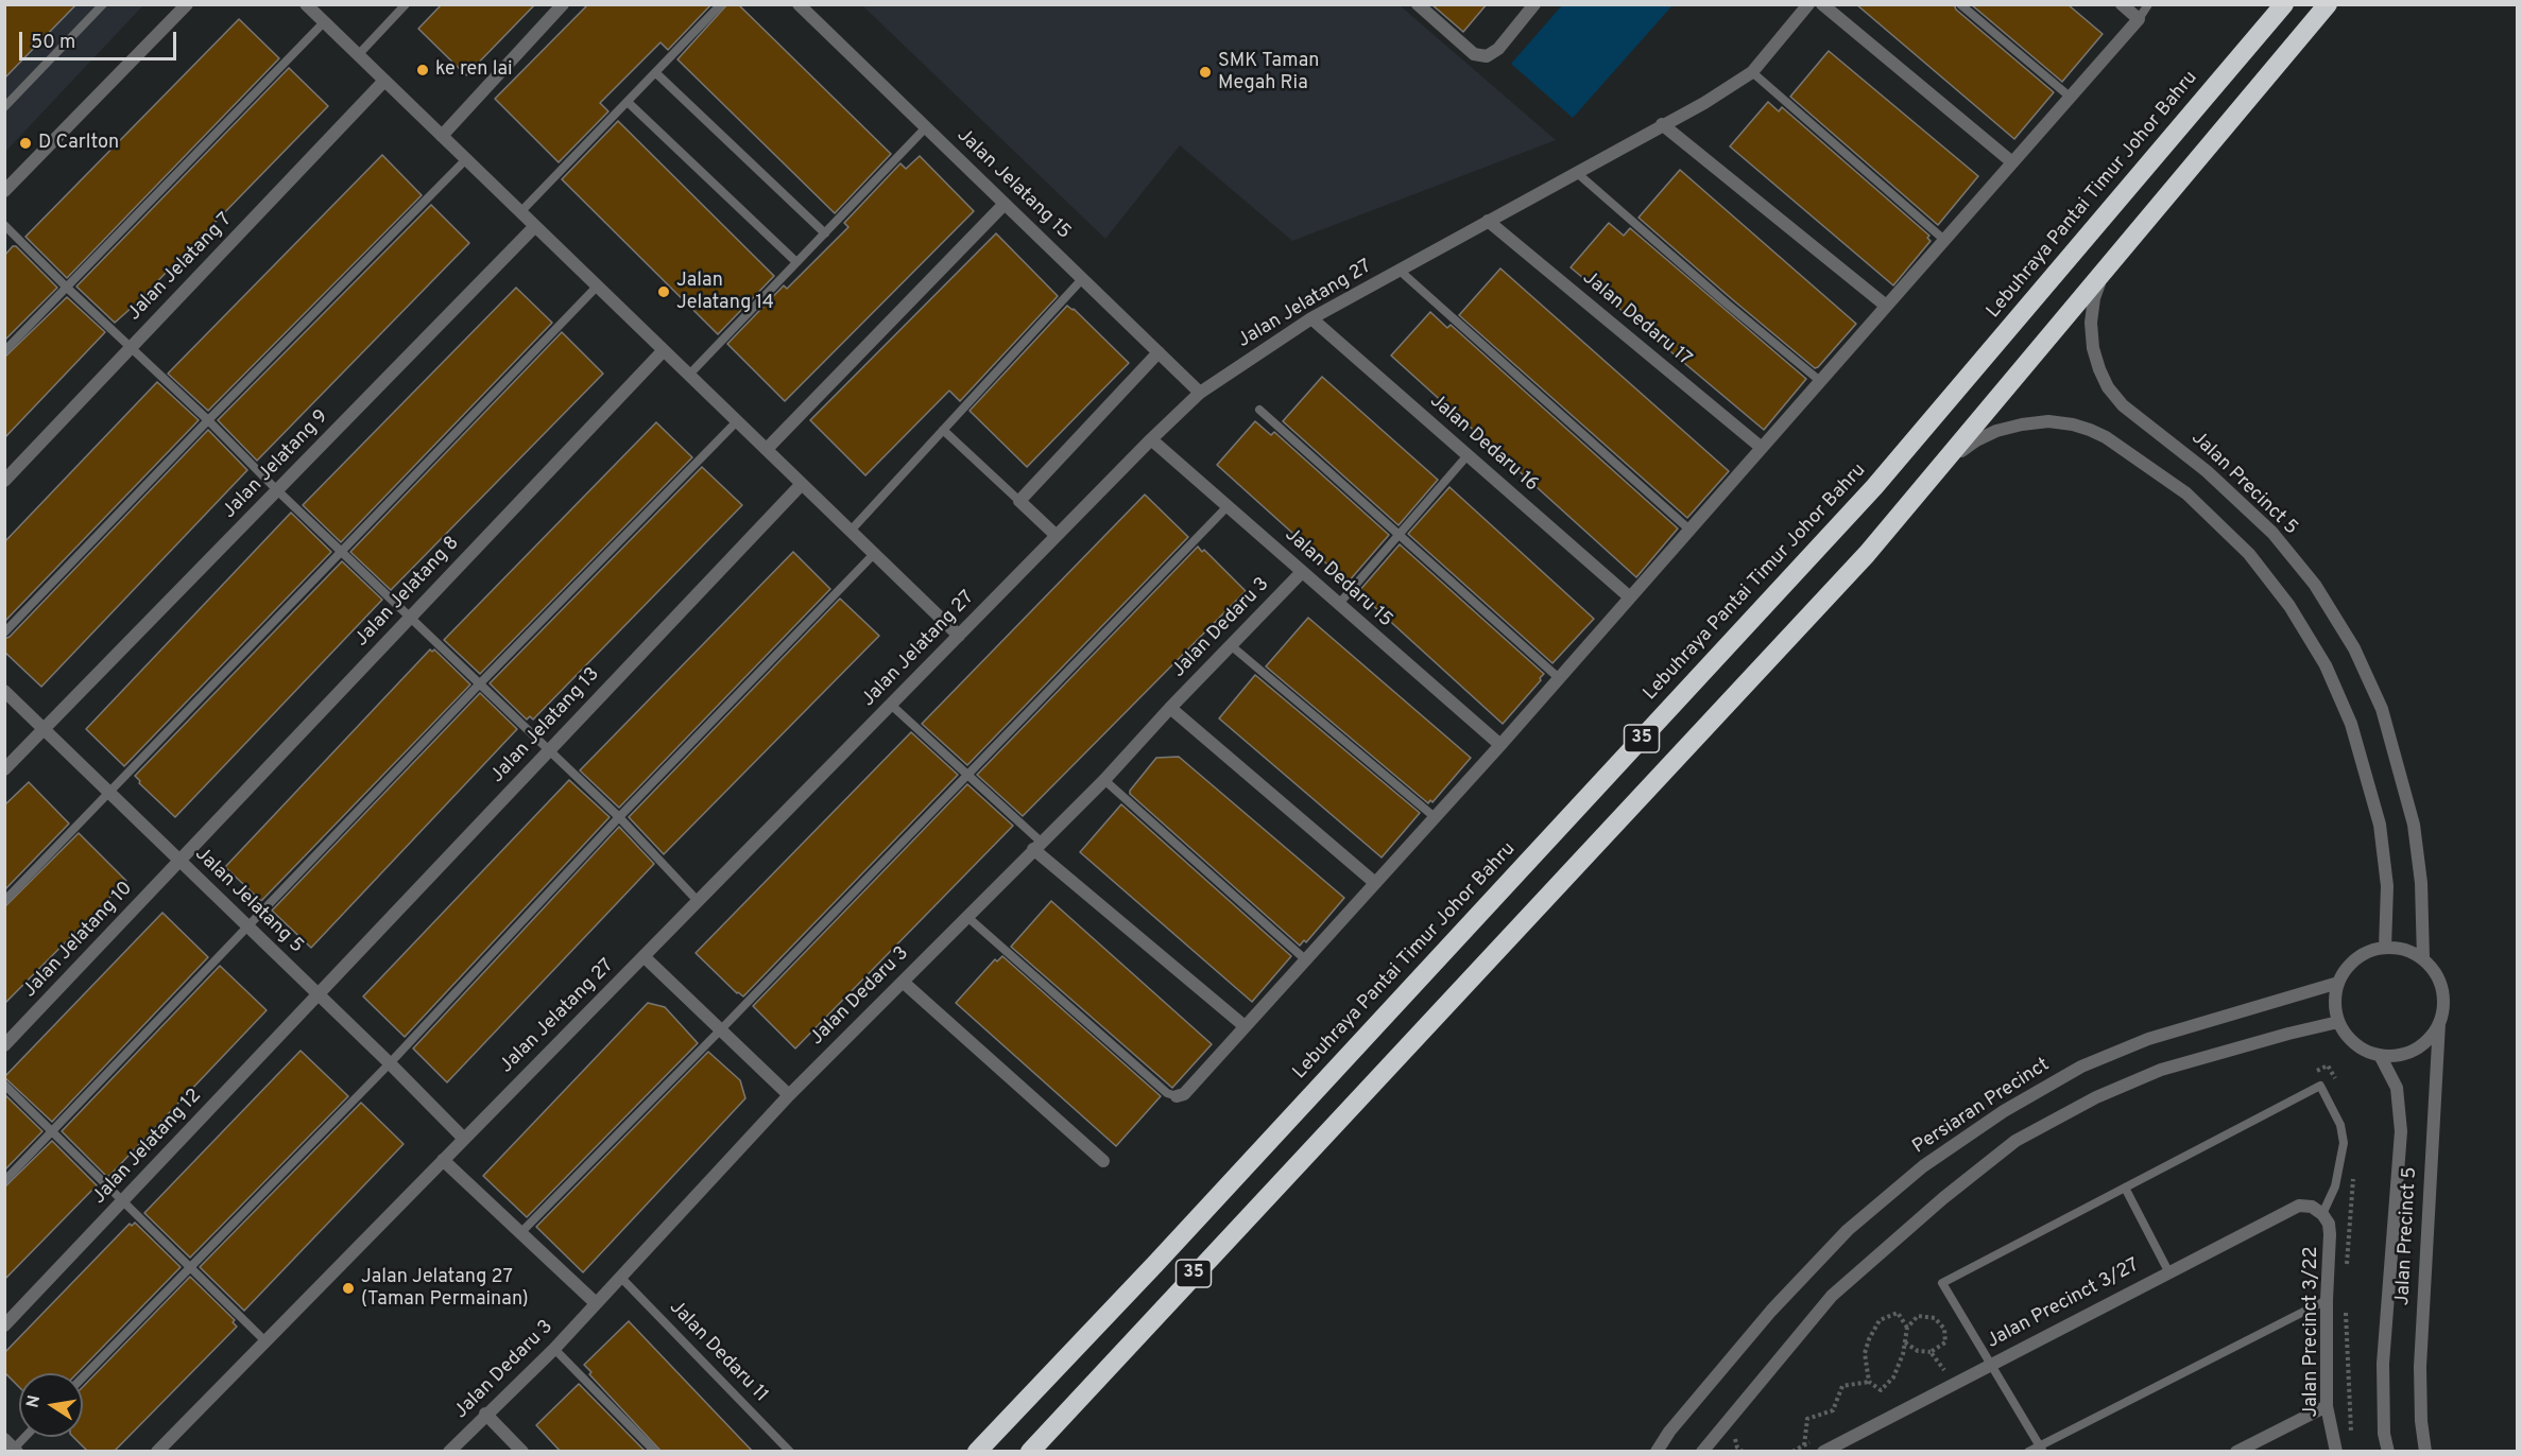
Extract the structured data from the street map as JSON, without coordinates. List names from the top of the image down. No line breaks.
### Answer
{"streets":{"highway":["Lebuhraya Pantai Timur Johor Bahru","35"],"street":["Jalan Jelatang 15","Jalan Jelatang 7","Jalan Jelatang 27","Jalan Dedaru 17","Jalan Dedaru 16","Jalan Jelatang 9","Jalan Precinct 5","Jalan Dedaru 15","Jalan Jelatang 8","Jalan Dedaru 3","Jalan Jelatang 13","Jalan Jelatang 5","Jalan Jelatang 10","Persiaran Precinct","Jalan Jelatang 12","Jalan Precinct 3/27","Jalan Precinct 3/22"],"lane":["Jalan Dedaru 11"]},"crossings":[["Jalan Jelatang 15","Jalan Jelatang 27"],["Jalan Jelatang 27","Jalan Dedaru 17"],["Jalan Jelatang 27","Jalan Dedaru 16"],["Jalan Jelatang 27","Jalan Dedaru 15"],["Jalan Jelatang 27","Jalan Jelatang 5"],["Jalan Jelatang 9","Jalan Jelatang 5"],["Jalan Precinct 5","35"],["Jalan Precinct 5","Persiaran Precinct"],["Jalan Dedaru 15","Jalan Dedaru 3"],["Jalan Jelatang 8","Jalan Jelatang 5"],["Jalan Jelatang 8","Jalan Jelatang 10"],["Jalan Dedaru 3","Jalan Dedaru 11"],["Jalan Jelatang 13","Jalan Jelatang 5"],["Jalan Jelatang 13","Jalan Jelatang 12"],["Jalan Jelatang 5","Jalan Jelatang 10"],["Jalan Jelatang 5","Jalan Jelatang 12"],["Jalan Precinct 3/27","Jalan Precinct 3/22"]],"places":["ke ren lai","SMK Taman Megah Ria","D Carlton","Jalan Jelatang 14","Jalan Jelatang 27 (Taman Permainan)"],"scale_bar":"50 m","north":"left"}
